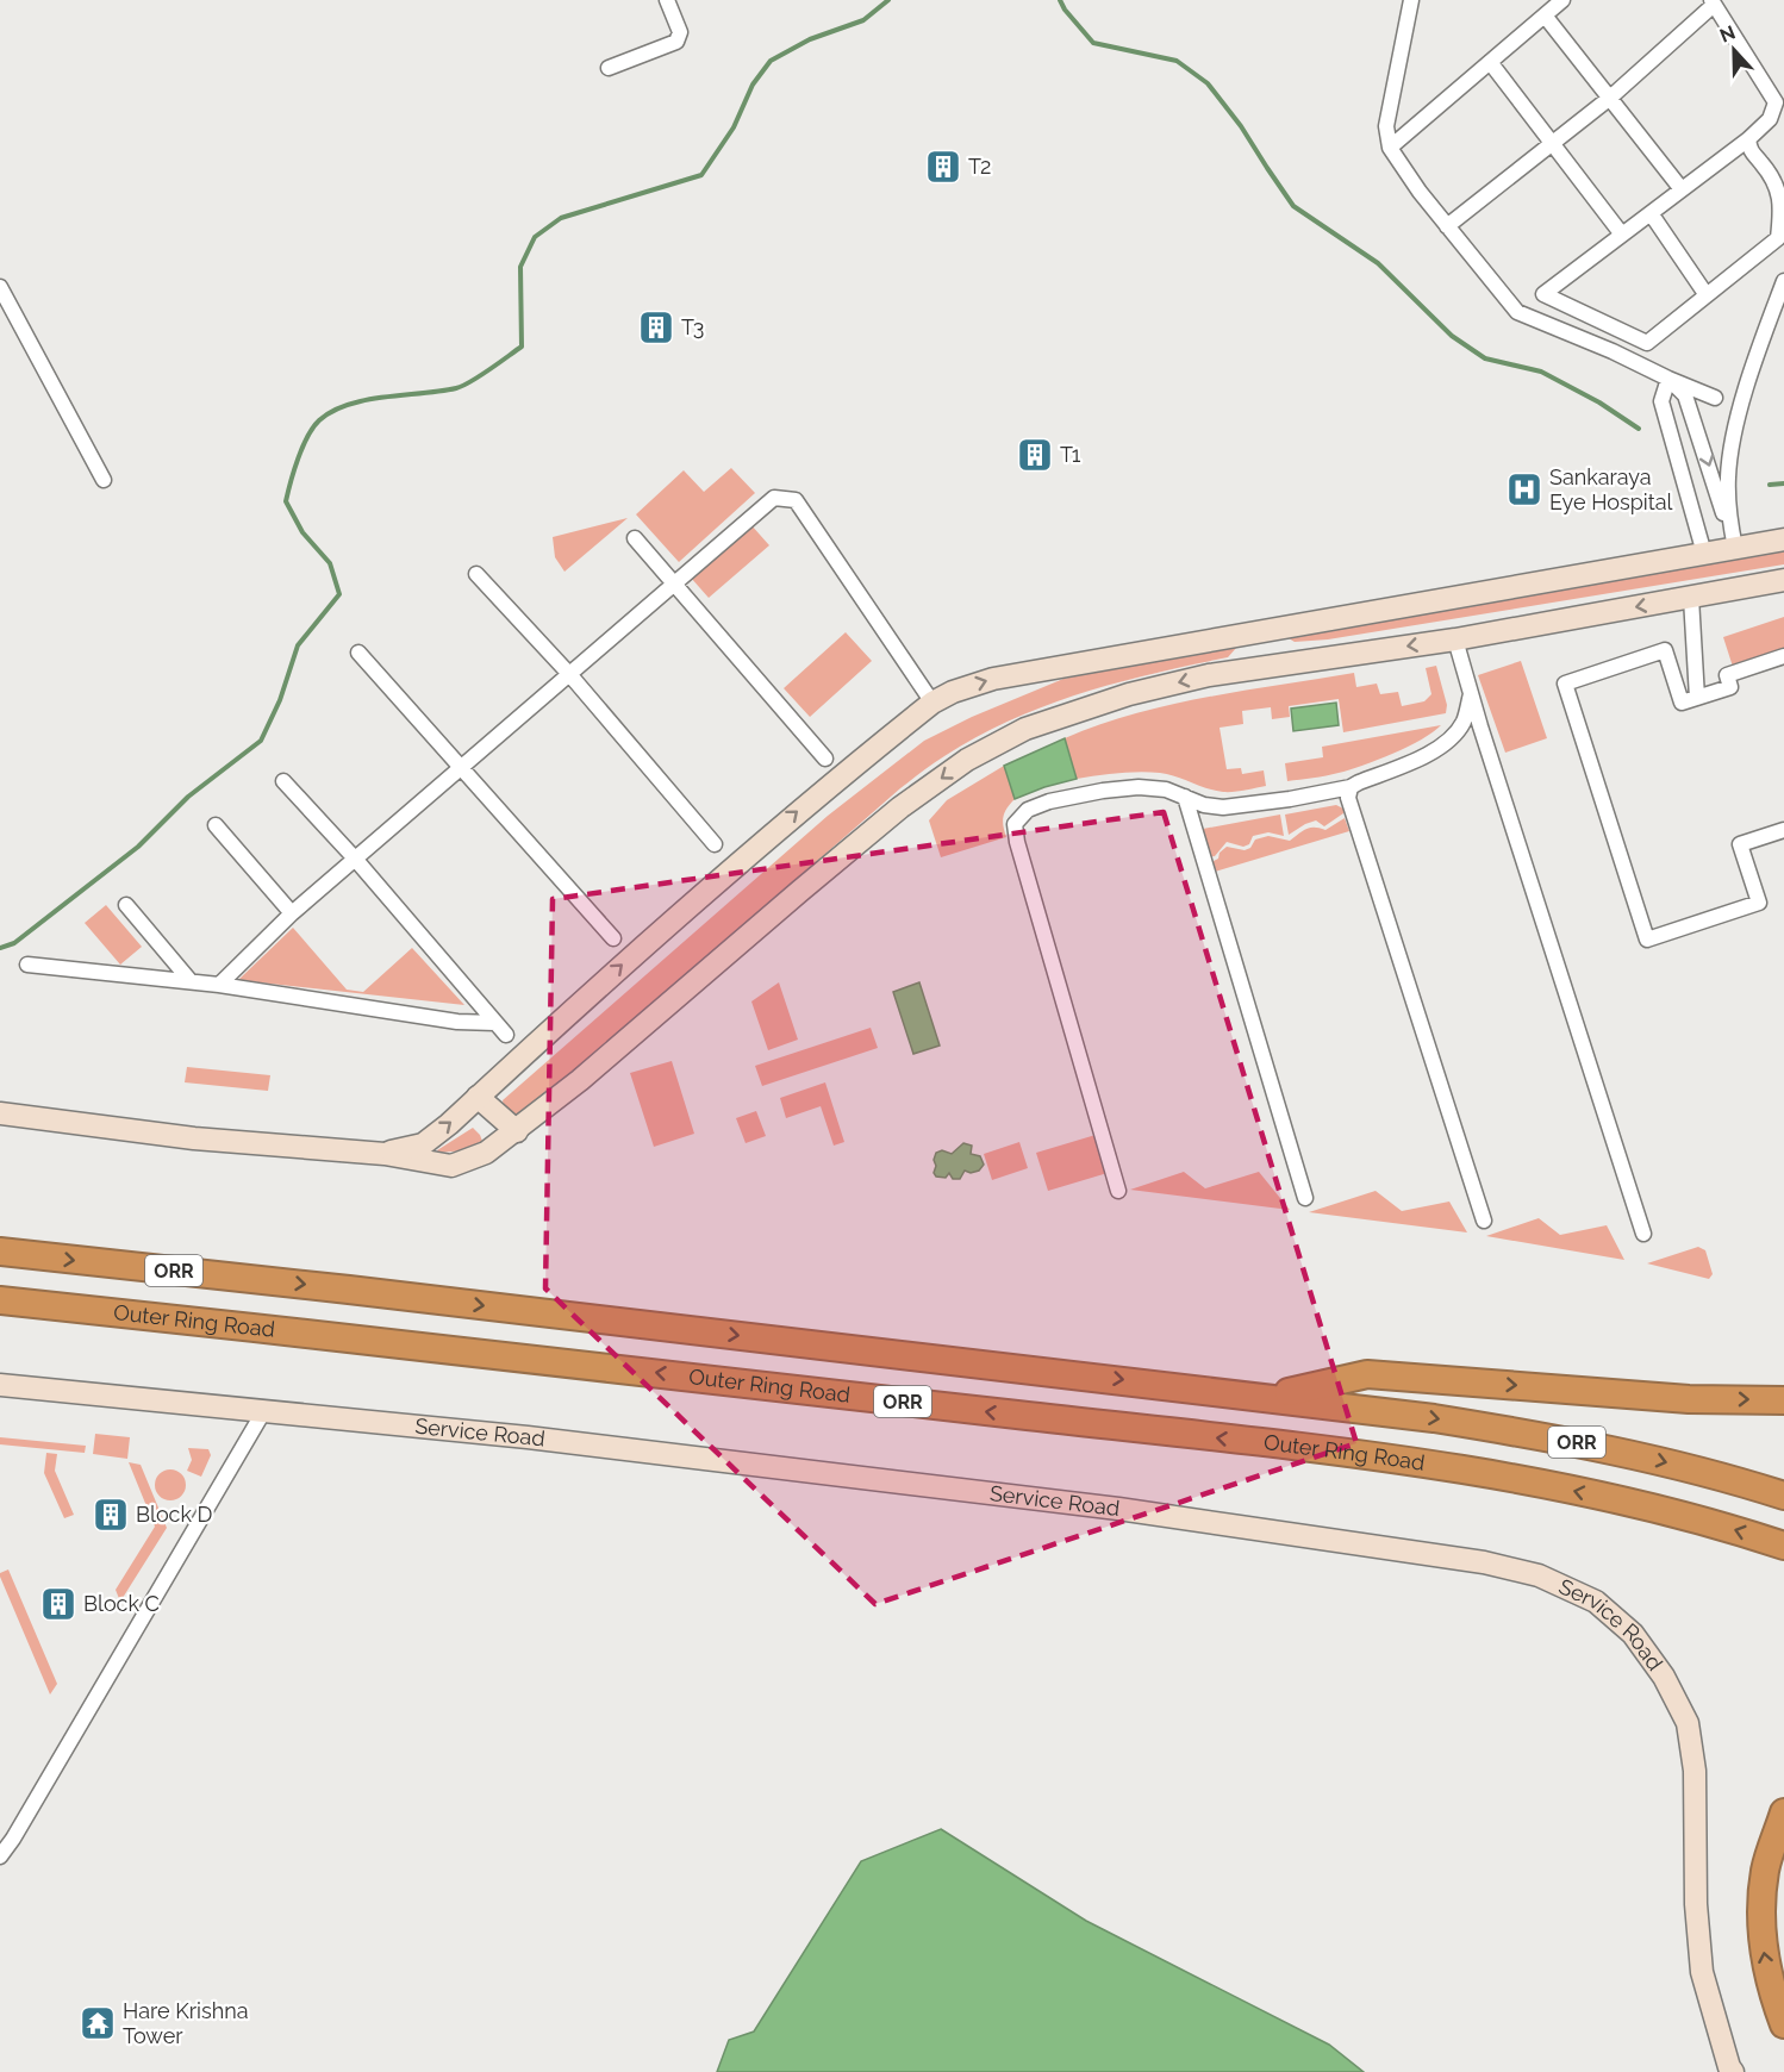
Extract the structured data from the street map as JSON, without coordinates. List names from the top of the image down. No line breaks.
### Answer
{"streets":{"highway":["ORR","Outer Ring Road"],"main road":["Service Road"]},"places":{"building":["T2","T3","T1","Block D","Block C"],"hospital":["Sankaraya Eye Hospital"],"temple":["Hare Krishna Tower"]},"north":"top"}
